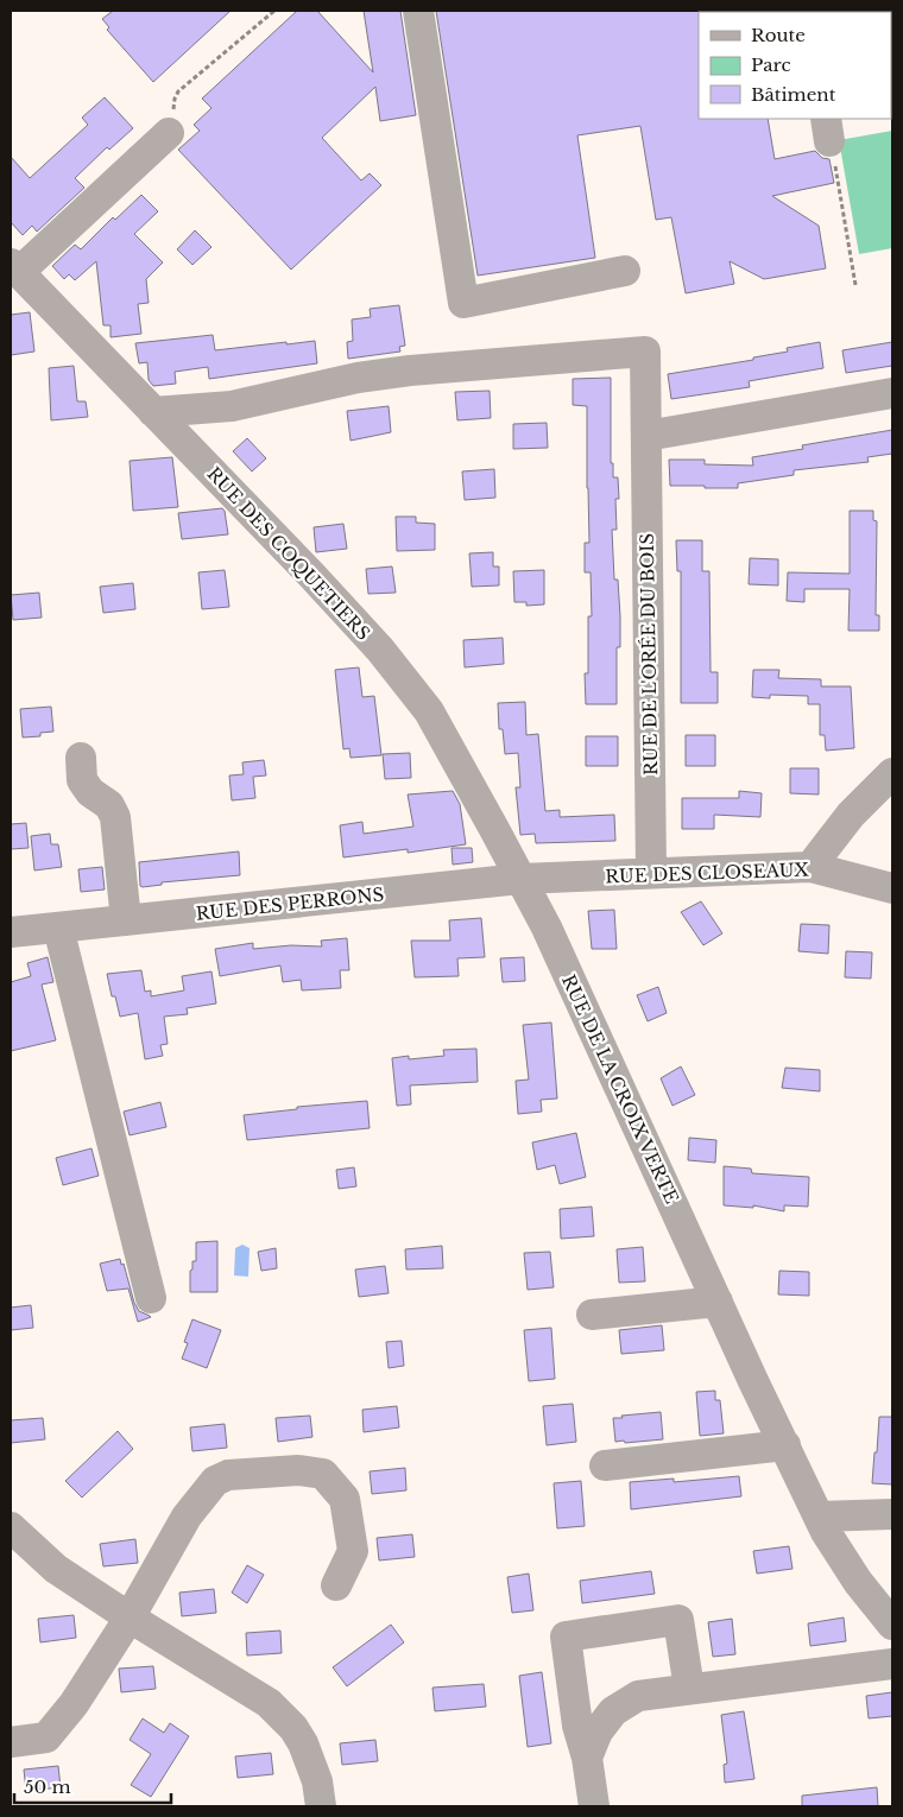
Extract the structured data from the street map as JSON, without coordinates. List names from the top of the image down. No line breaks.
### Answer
{"streets":{"street":["RUE DES COQUETIERS","RUE DE L'ORÉE DU BOIS","RUE DES CLOSEAUX","RUE DES PERRONS","RUE DE LA CROIX VERTE"]},"crossings":[["RUE DES COQUETIERS","RUE DE L'ORÉE DU BOIS"],["RUE DES COQUETIERS","RUE DES CLOSEAUX"],["RUE DES COQUETIERS","RUE DES PERRONS"],["RUE DES COQUETIERS","RUE DE LA CROIX VERTE"],["RUE DE L'ORÉE DU BOIS","RUE DES CLOSEAUX"],["RUE DES CLOSEAUX","RUE DES PERRONS"],["RUE DES CLOSEAUX","RUE DE LA CROIX VERTE"],["RUE DES PERRONS","RUE DE LA CROIX VERTE"]],"legend":["Route","Parc","Bâtiment"],"scale_bar":"50 m"}
